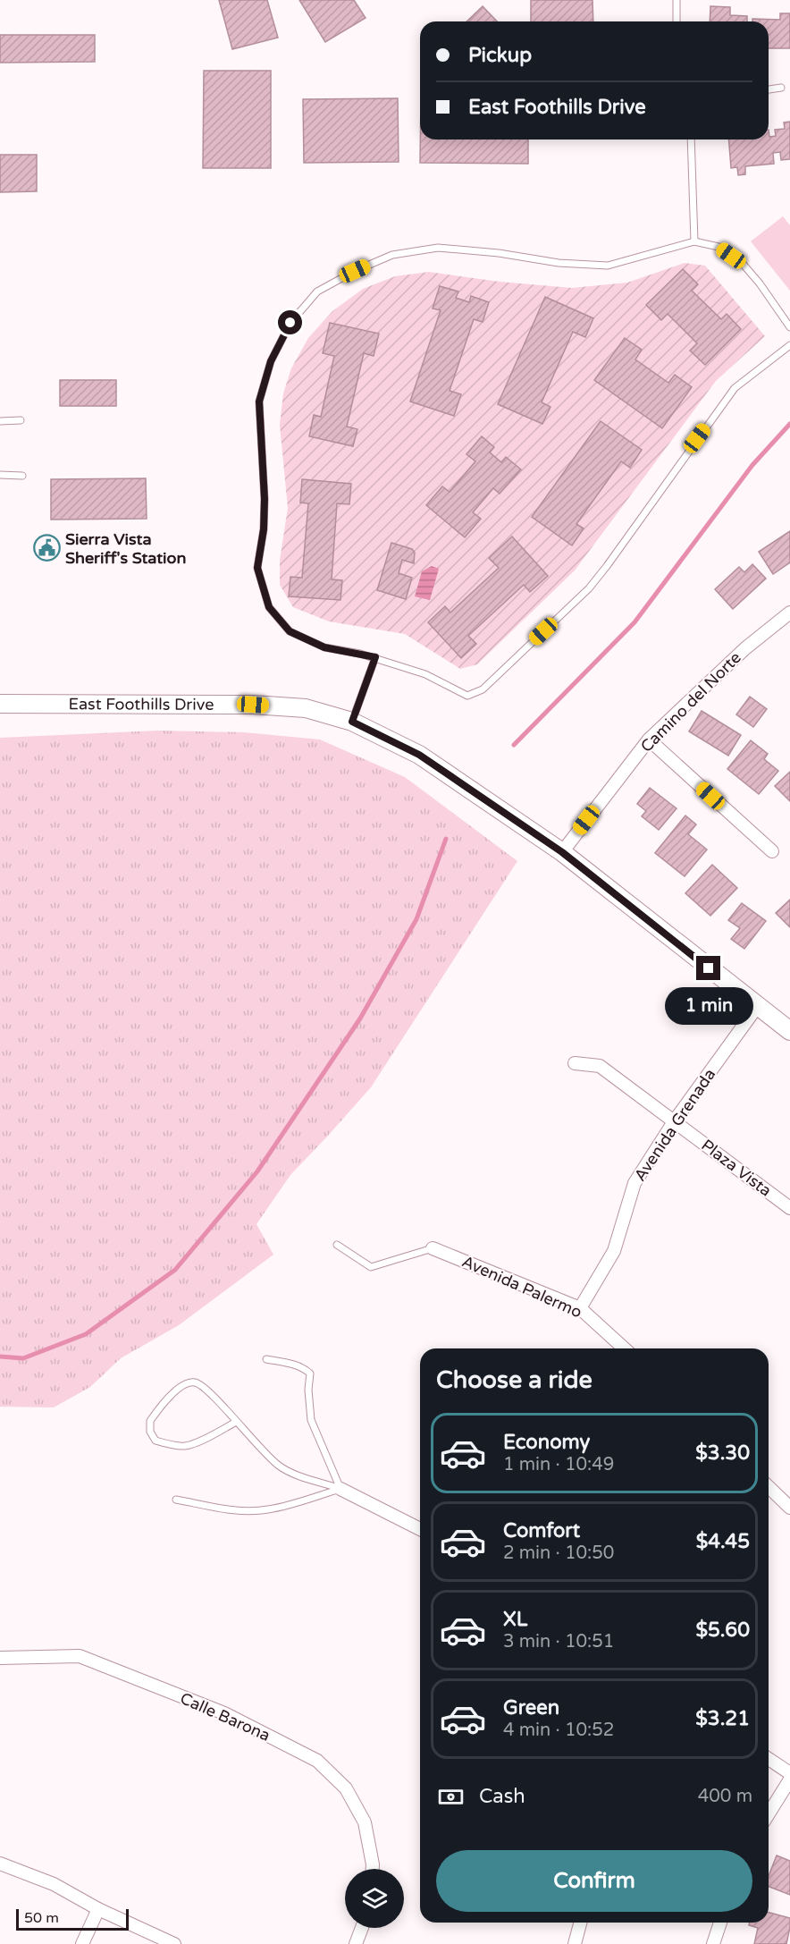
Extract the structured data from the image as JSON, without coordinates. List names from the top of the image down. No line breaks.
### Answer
{"streets":{"street":["Camino del Norte","East Foothills Drive","Avenida Grenada","Plaza Vista","Avenida Palermo","Calle Barona"]},"crossings":[["Camino del Norte","East Foothills Drive"],["East Foothills Drive","Avenida Grenada"],["Avenida Grenada","Plaza Vista"],["Avenida Grenada","Avenida Palermo"]],"places":{"public building":["Sierra Vista Sheriff's Station"]},"scale_bar":"50 m","page":{"banner":["Pickup","East Foothills Drive"],"bubble":"1 min","heading":"Choose a ride","list":[{"name":"Economy","note":"1 min · 10:49","value":"$3.30"},{"name":"Comfort","note":"2 min · 10:50","value":"$4.45"},{"name":"XL","note":"3 min · 10:51","value":"$5.60"},{"name":"Green","note":"4 min · 10:52","value":"$3.21"}],"pay":["Cash","400 m"],"buttons":"Confirm","scale":"50 m"}}
